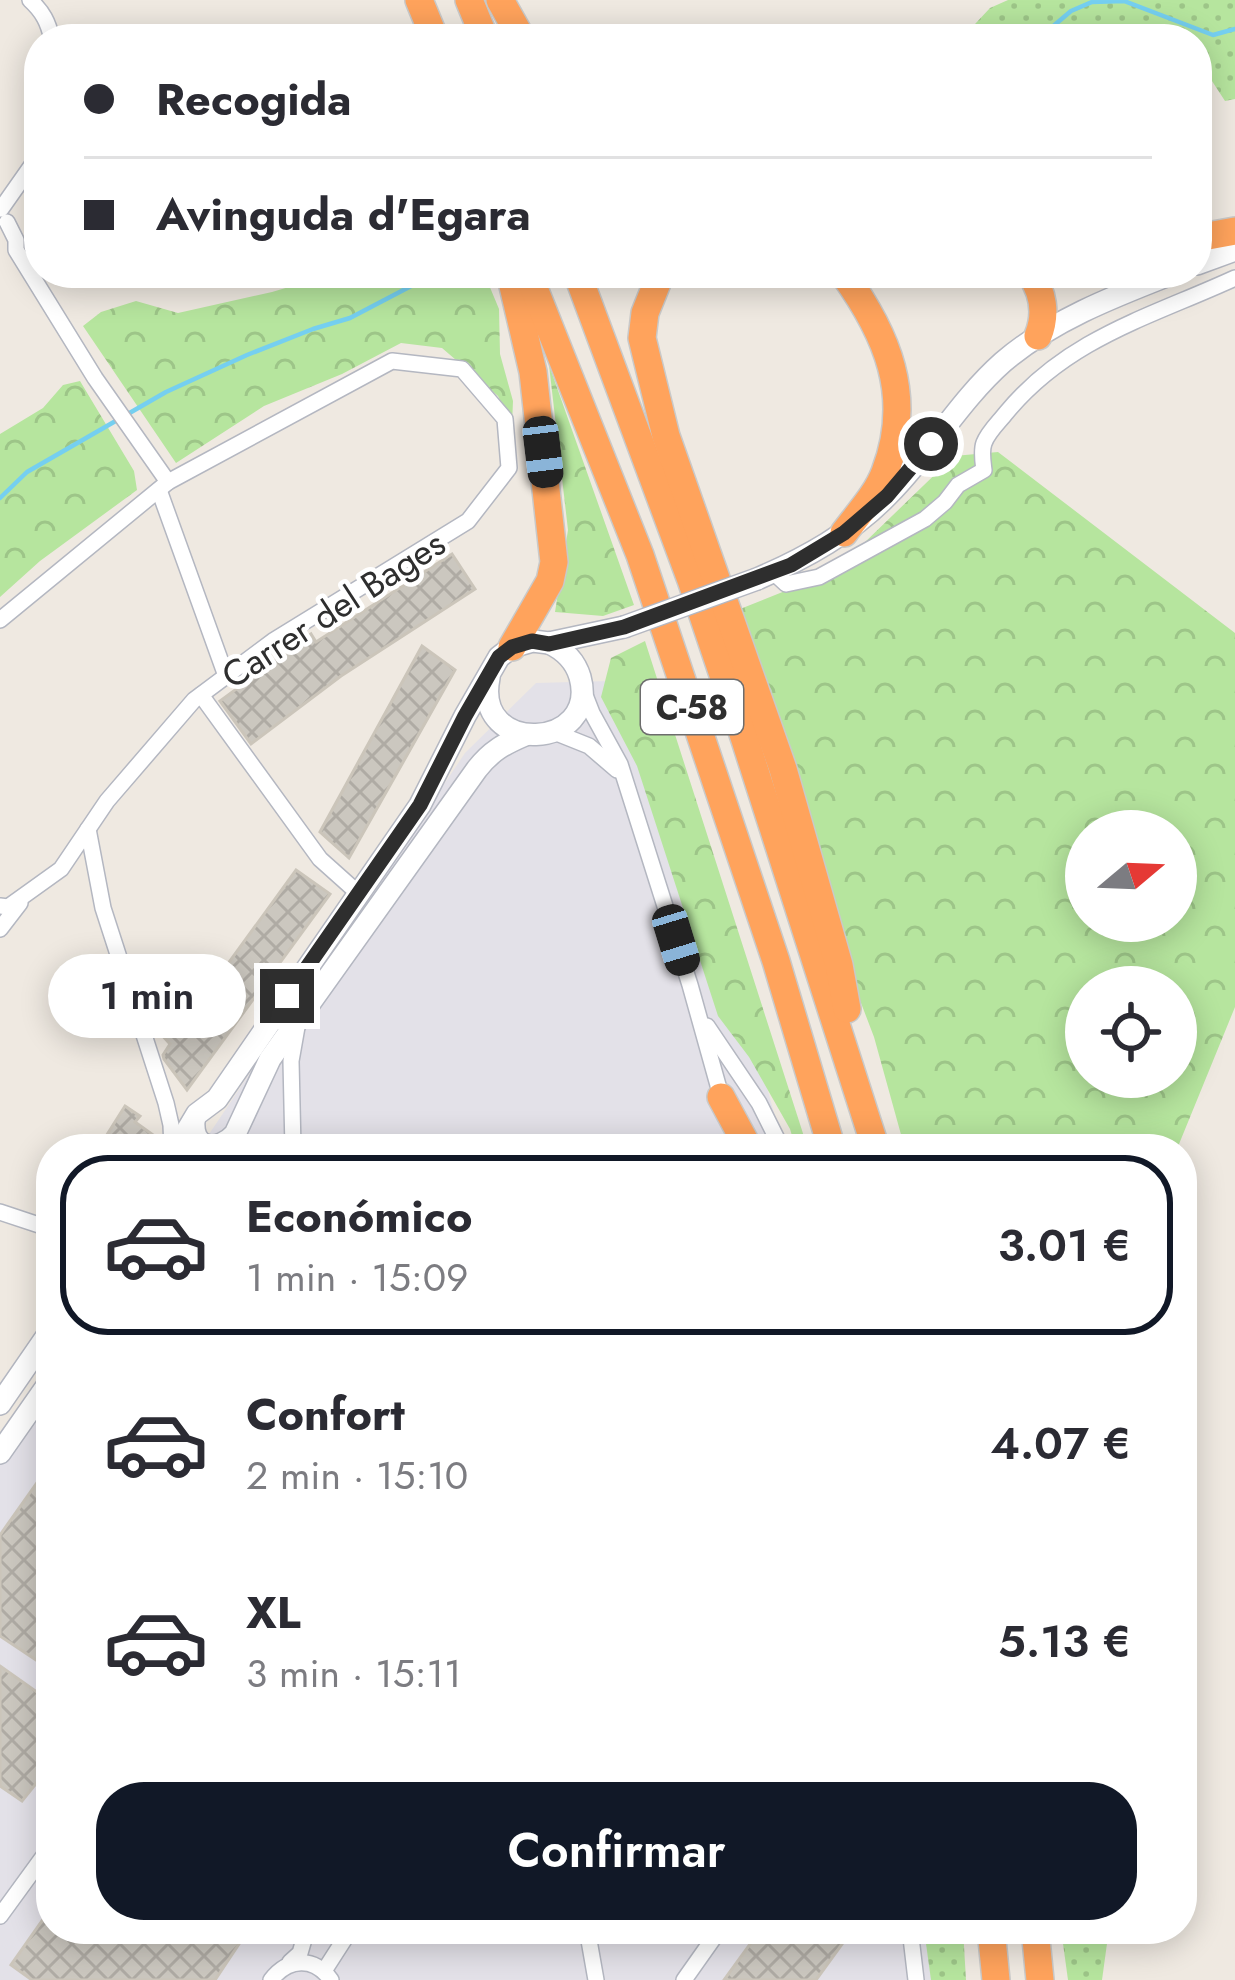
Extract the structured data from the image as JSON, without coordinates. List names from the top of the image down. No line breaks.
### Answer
{"streets":{"highway":["C-58"],"street":["Carrer del Bages"]},"north":"right","page":{"banner":["Recogida","Avinguda d'Egara"],"bubble":"1 min","list":[{"name":"Económico","note":"1 min · 15:09","value":"3.01 €"},{"name":"Confort","note":"2 min · 15:10","value":"4.07 €"},{"name":"XL","note":"3 min · 15:11","value":"5.13 €"}],"buttons":"Confirmar"}}
